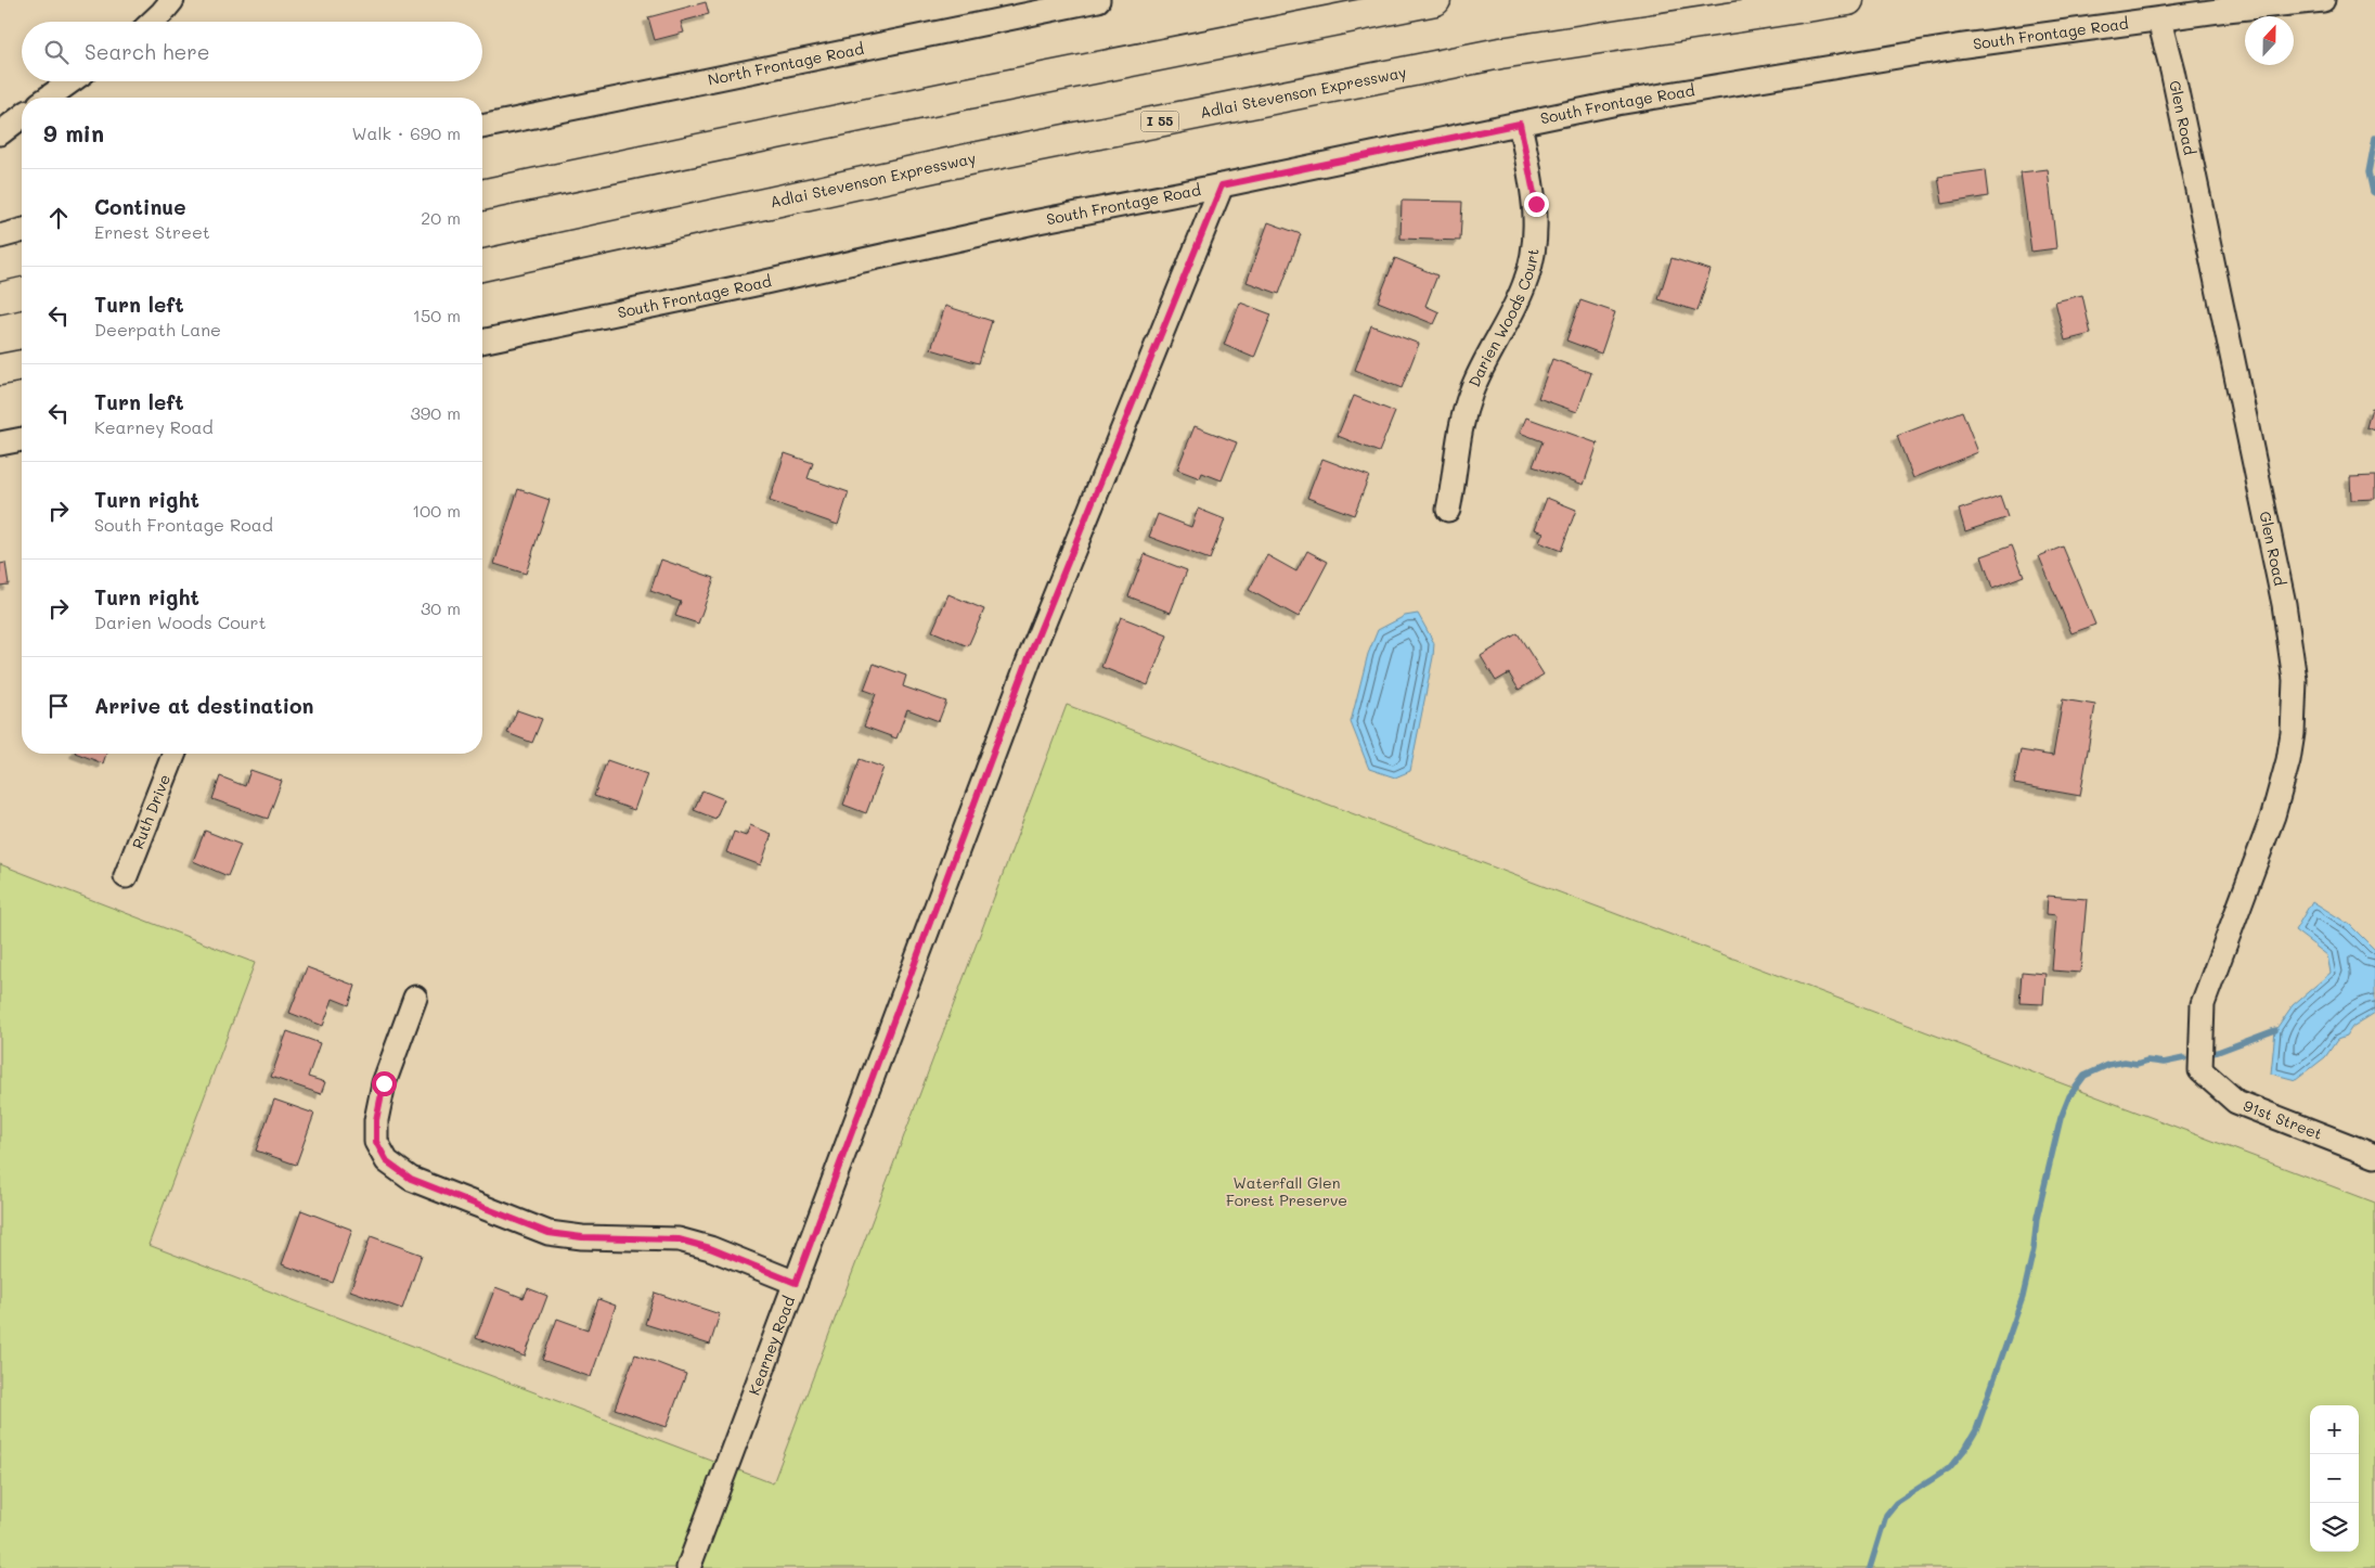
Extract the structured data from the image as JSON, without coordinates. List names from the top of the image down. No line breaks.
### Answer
{"streets":{"highway":["Adlai Stevenson Expressway","I 55"],"street":["South Frontage Road","North Frontage Road","Glen Road","Darien Woods Court","Ruth Drive","91st Street","Kearney Road"]},"crossings":[["South Frontage Road","Glen Road"],["South Frontage Road","Darien Woods Court"],["South Frontage Road","Kearney Road"],["Glen Road","91st Street"]],"parks":["Waterfall Glen Forest Preserve"],"north":"top","page":{"search":"Search here","heading":["9 min","Walk · 690 m"],"list":[["Continue","Ernest Street","20 m"],["Turn left","Deerpath Lane","150 m"],["Turn left","Kearney Road","390 m"],["Turn right","South Frontage Road","100 m"],["Turn right","Darien Woods Court","30 m"],"Arrive at destination"],"map_buttons":["+","−"]}}
